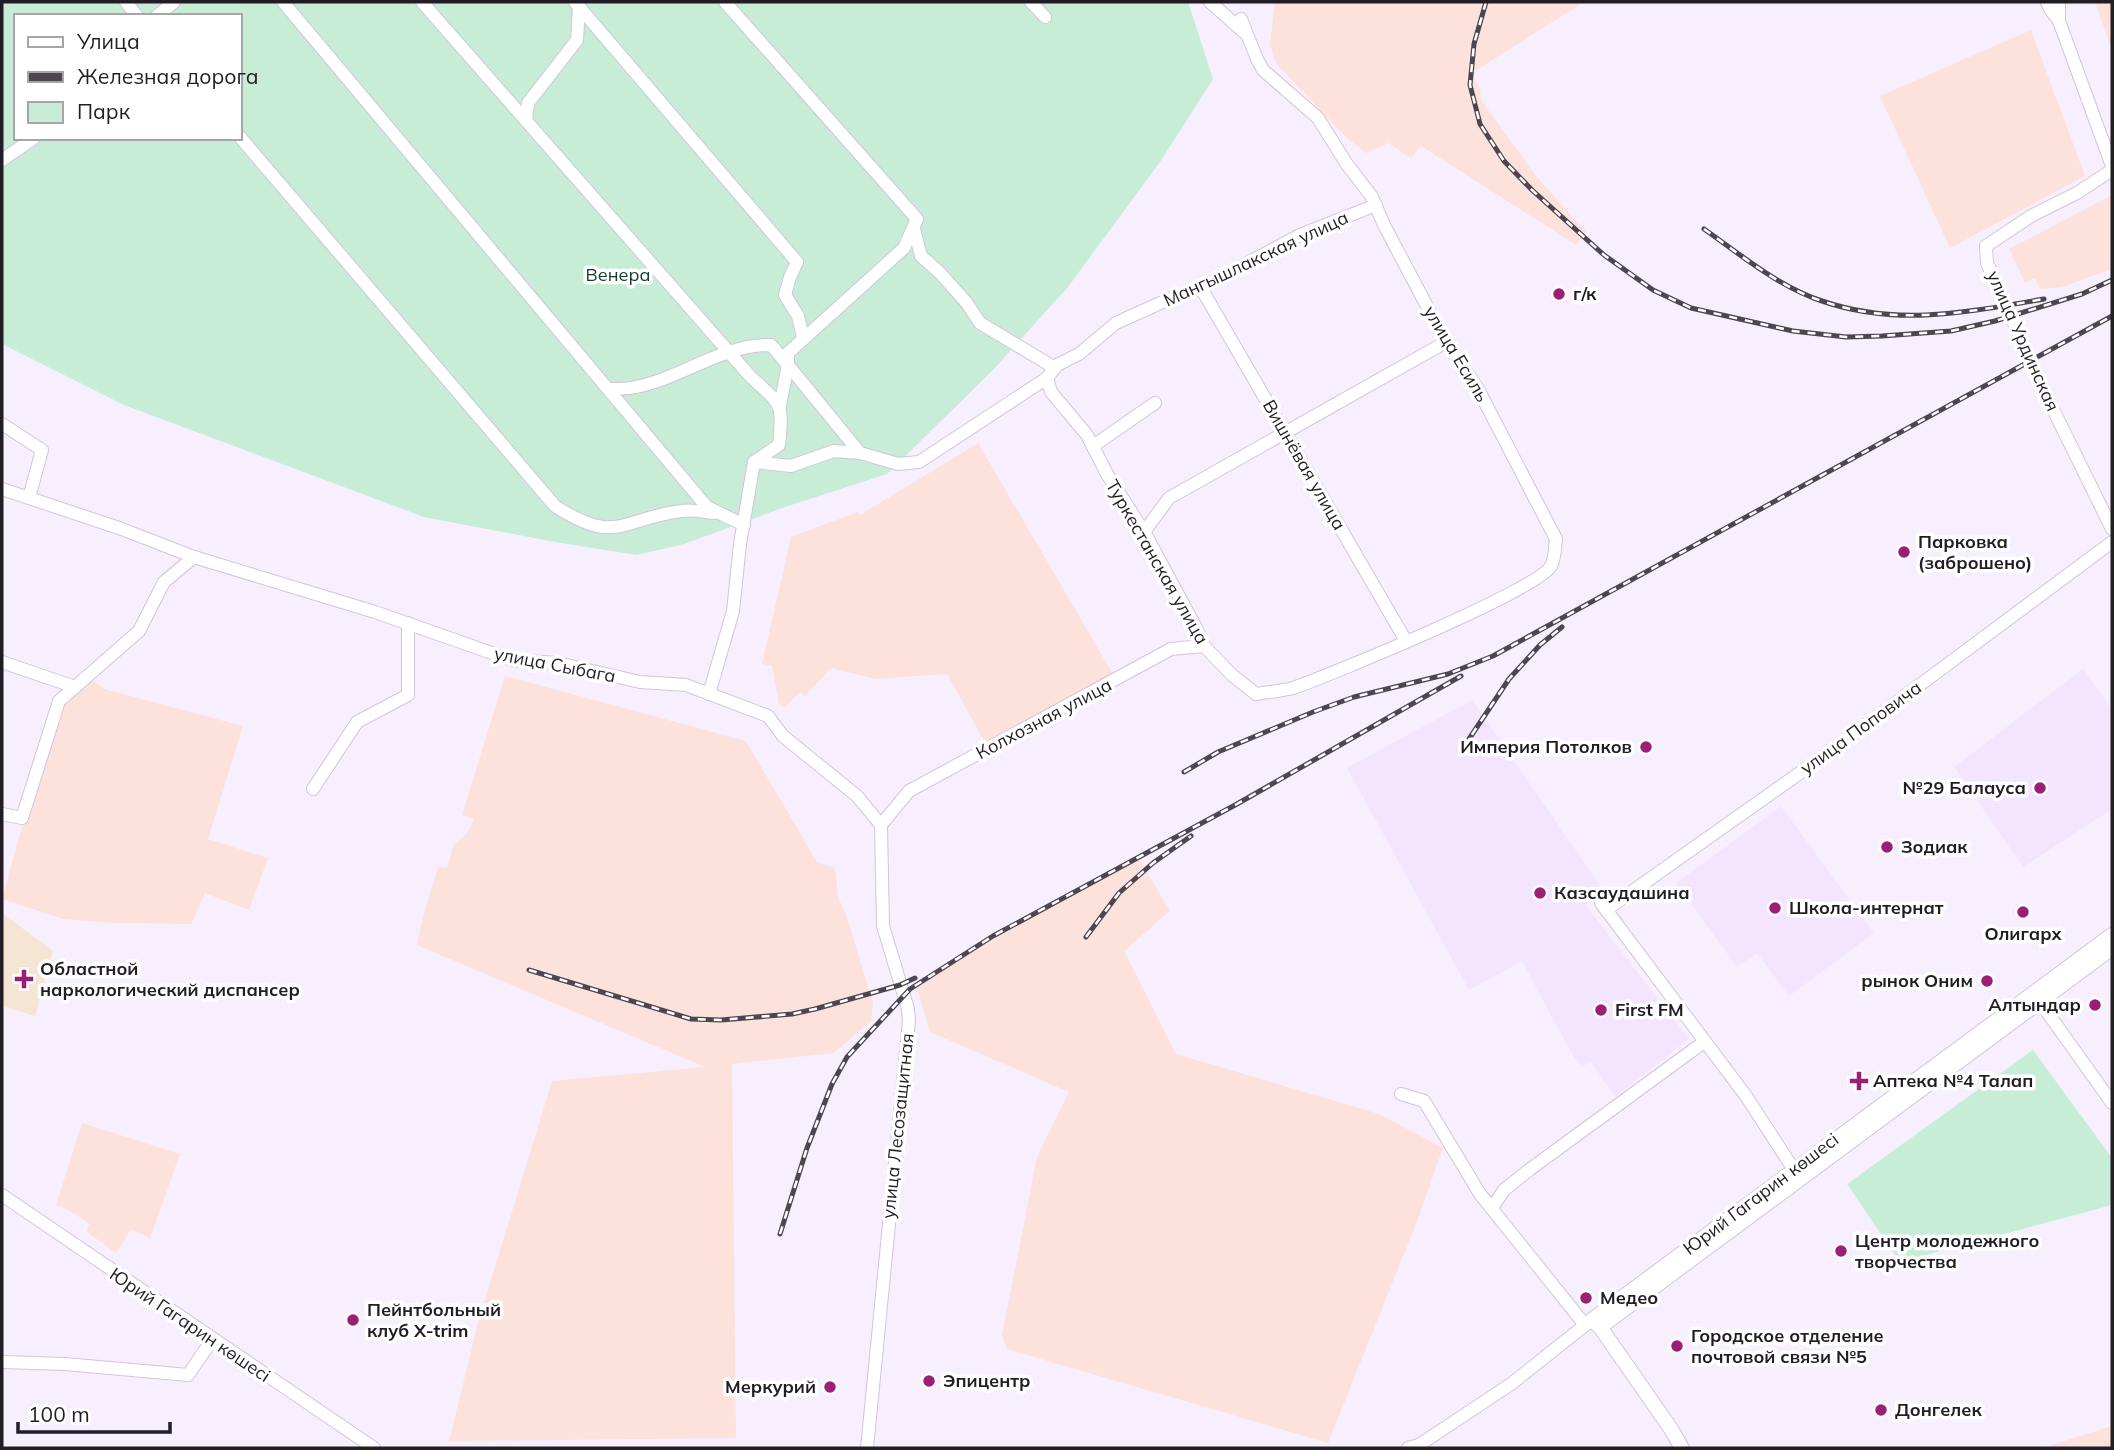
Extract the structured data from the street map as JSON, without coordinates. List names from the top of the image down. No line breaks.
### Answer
{"streets":{"main road":["Юрий Гагарин көшесі"],"street":["Мангышлакская улица","улица Урдинская","улица Есиль","Вишнёвая улица","Туркестанская улица","улица Сыбага","Колхозная улица","улица Поповича","улица Лесозащитная"]},"crossings":[["Мангышлакская улица","улица Есиль"],["Мангышлакская улица","Вишнёвая улица"],["Мангышлакская улица","Туркестанская улица"],["улица Есиль","Вишнёвая улица"],["улица Есиль","Туркестанская улица"],["Вишнёвая улица","Туркестанская улица"],["Туркестанская улица","Колхозная улица"],["улица Сыбага","Колхозная улица"],["улица Сыбага","улица Лесозащитная"],["Колхозная улица","улица Лесозащитная"]],"parks":["Венера"],"places":{"other":["г/к","Парковка (заброшено)","Империя Потолков","№29 Балауса","Зодиак","Казсаудашина","Школа-интернат","Олигарх","рынок Оним","Алтындар","First FM","Центр молодежного творчества","Медео","Пейнтбольный клуб X-trim","Городское отделение почтовой связи №5","Эпицентр","Меркурий","Донгелек"],"health":["Областной наркологический диспансер","Аптека №4 Талап"]},"legend":["Улица","Железная дорога","Парк"],"scale_bar":"100 m"}
